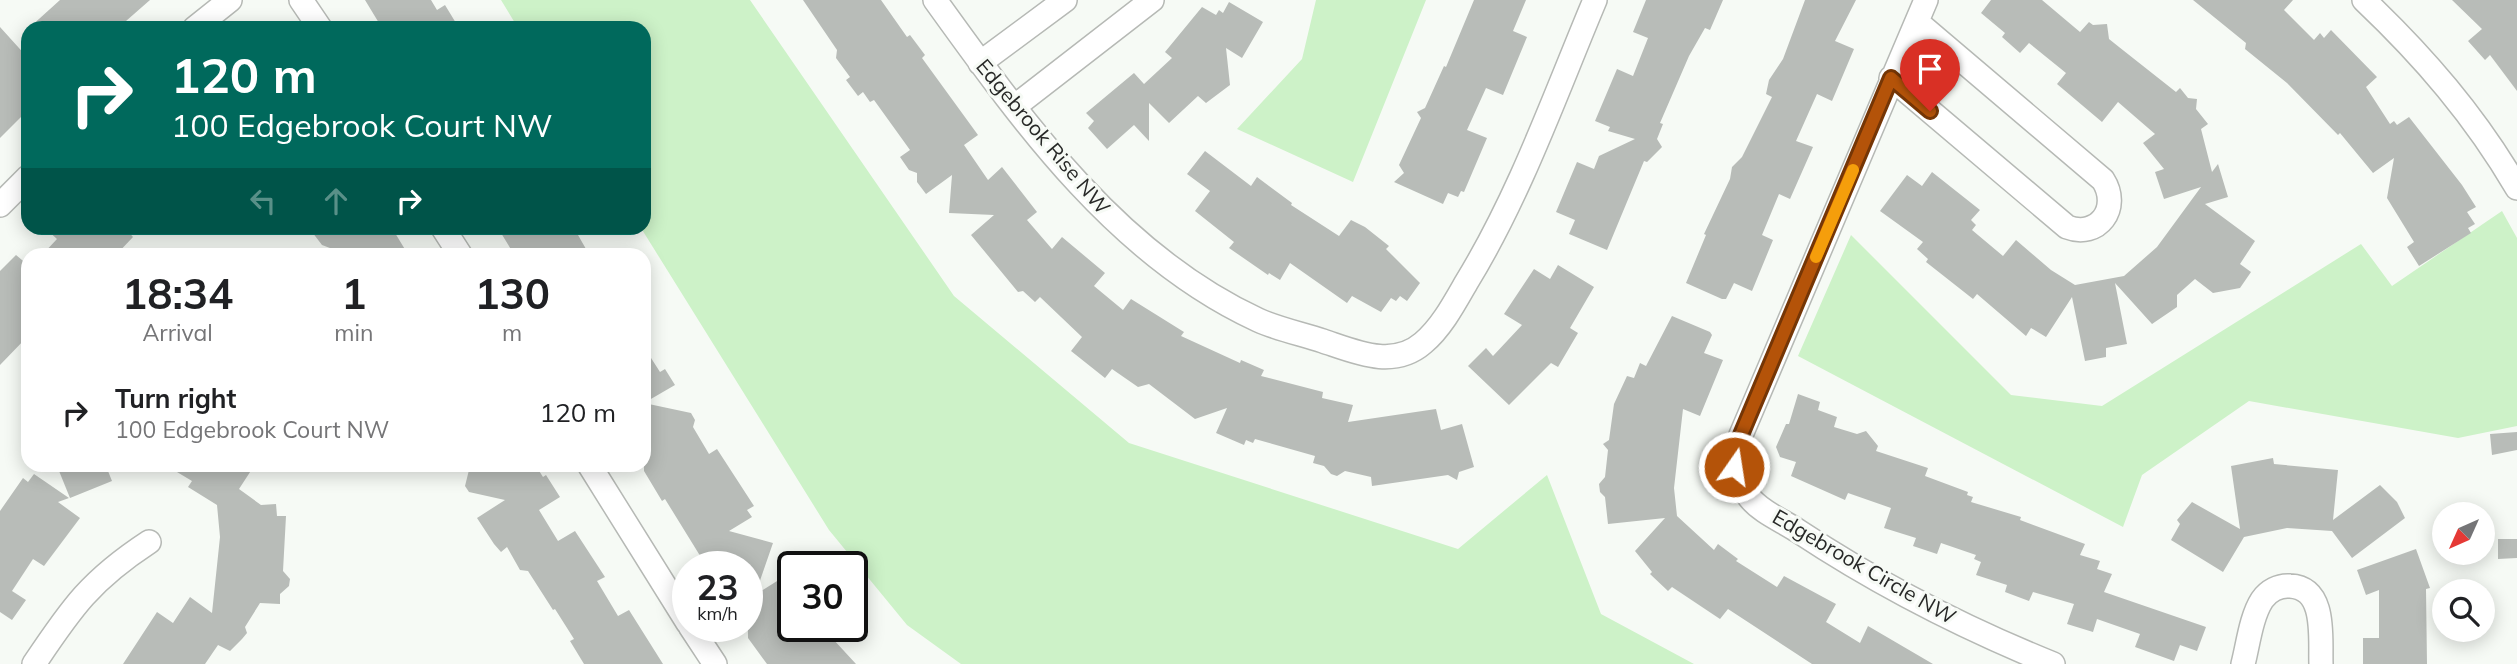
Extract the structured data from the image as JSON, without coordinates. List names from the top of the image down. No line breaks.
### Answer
{"streets":{"street":["Edgebrook Rise NW","Edgebrook Circle NW"]},"north":"bottom left","page":{"turn":["120 m","100 Edgebrook Court NW"],"eta":["18:34","Arrival","1","min","130","m"],"list":[{"name":"Turn right","note":"100 Edgebrook Court NW","value":"120 m"}],"speed":"23 km/h","limit":"30"}}
